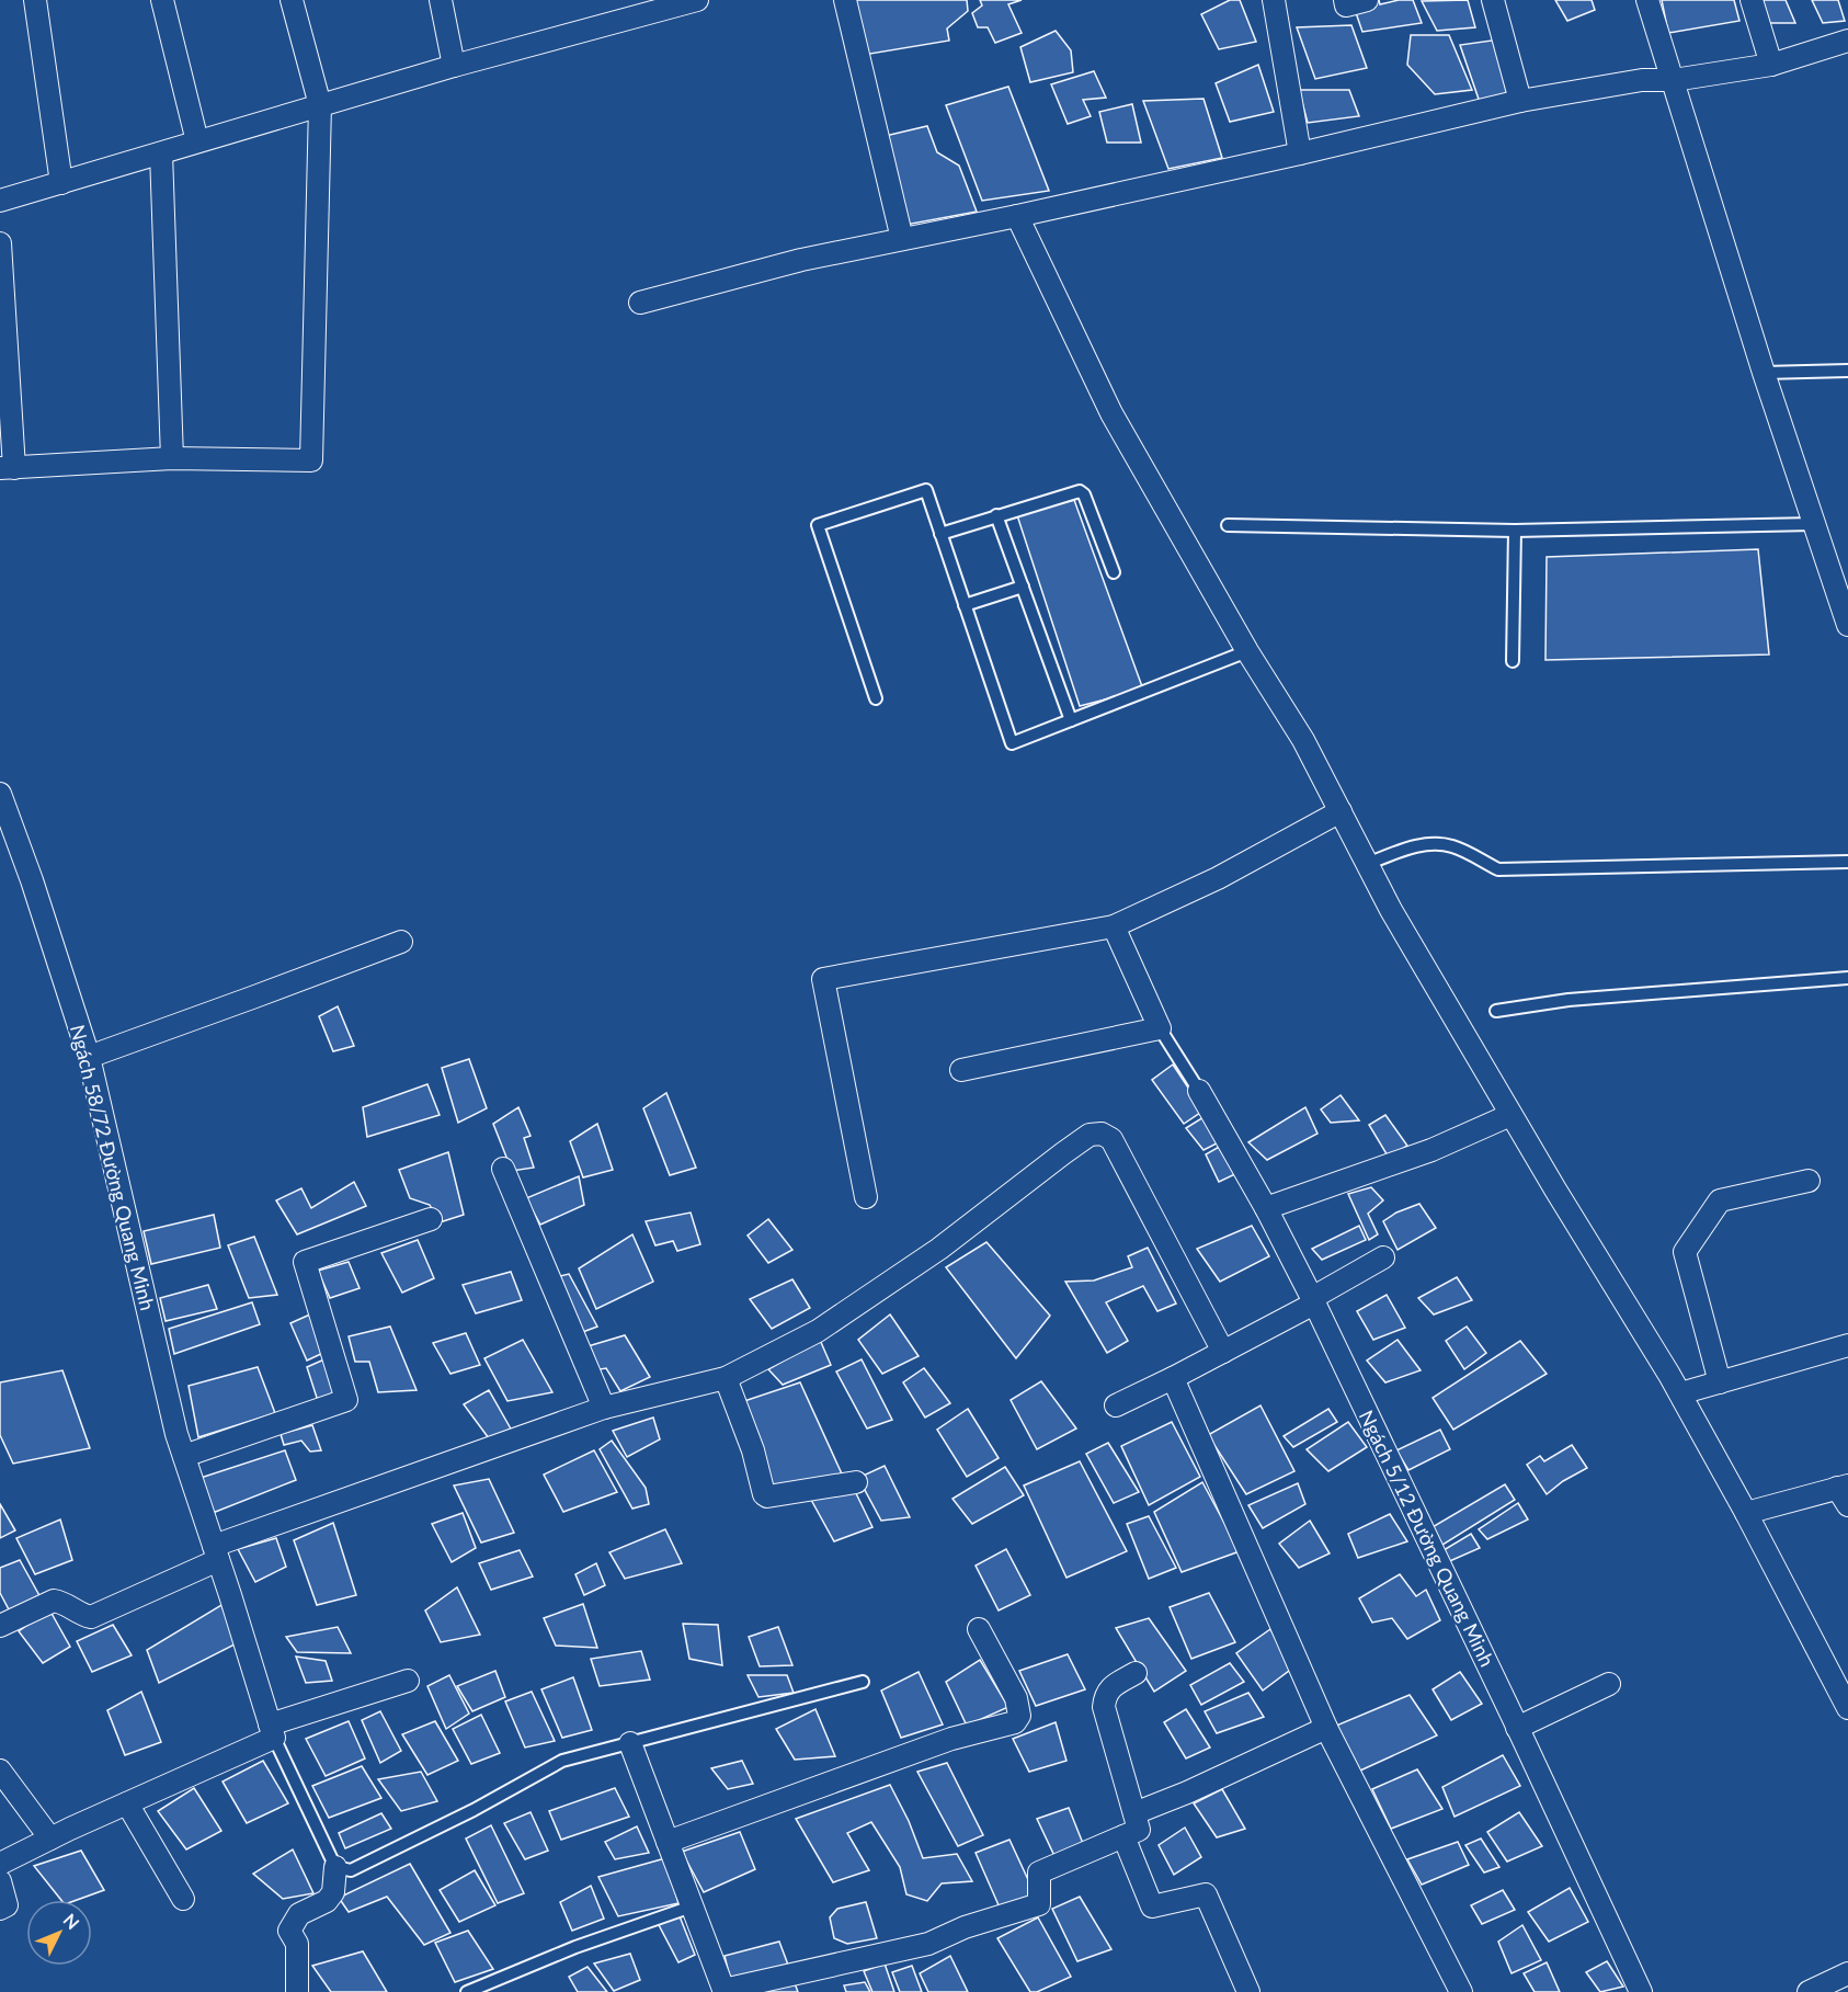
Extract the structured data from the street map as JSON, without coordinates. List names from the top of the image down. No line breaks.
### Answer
{"streets":{"street":["Ngách 58/72 Đường Quang Minh","Ngách 5/12 Đường Quang Minh"]},"north":"top right"}
